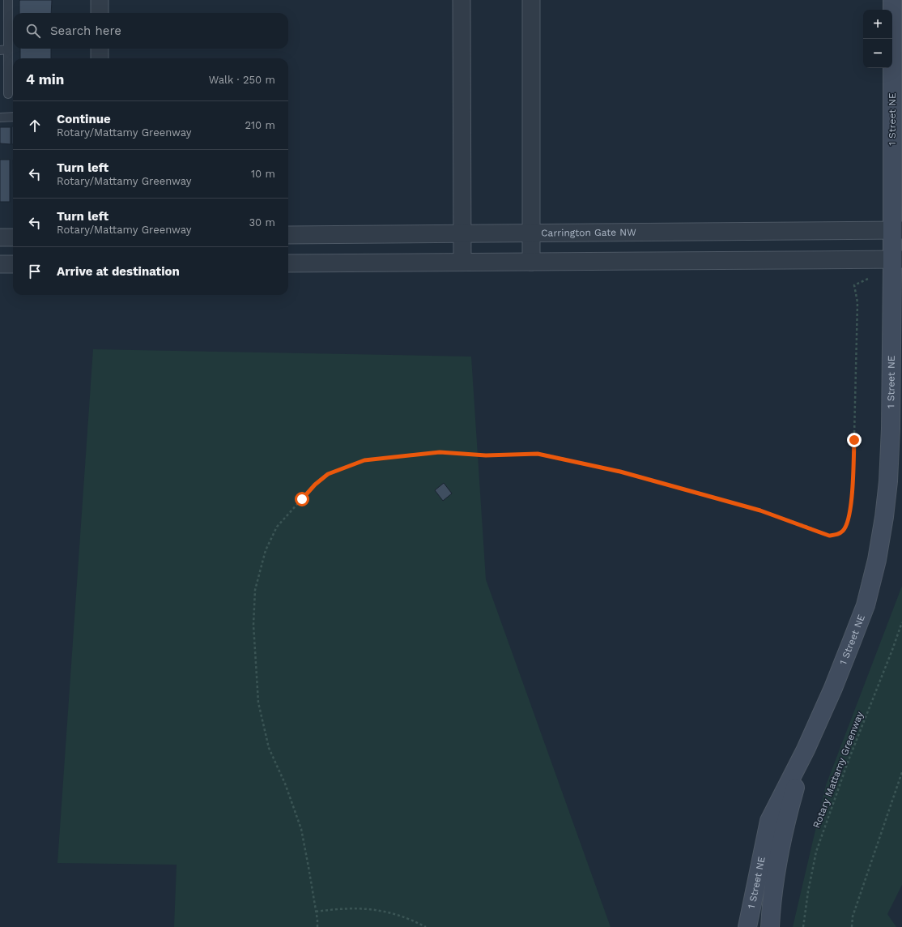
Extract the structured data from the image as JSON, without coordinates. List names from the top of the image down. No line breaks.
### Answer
{"streets":{"main road":["1 Street NE"],"street":["Carrington Gate NW"],"path":["Rotary Mattamy Greenway"]},"crossings":[["1 Street NE","Carrington Gate NW"]],"page":{"map_buttons":["+","−"],"search":"Search here","heading":["4 min","Walk · 250 m"],"list":[["Continue","Rotary/Mattamy Greenway","210 m"],["Turn left","Rotary/Mattamy Greenway","10 m"],["Turn left","Rotary/Mattamy Greenway","30 m"],"Arrive at destination"]}}
